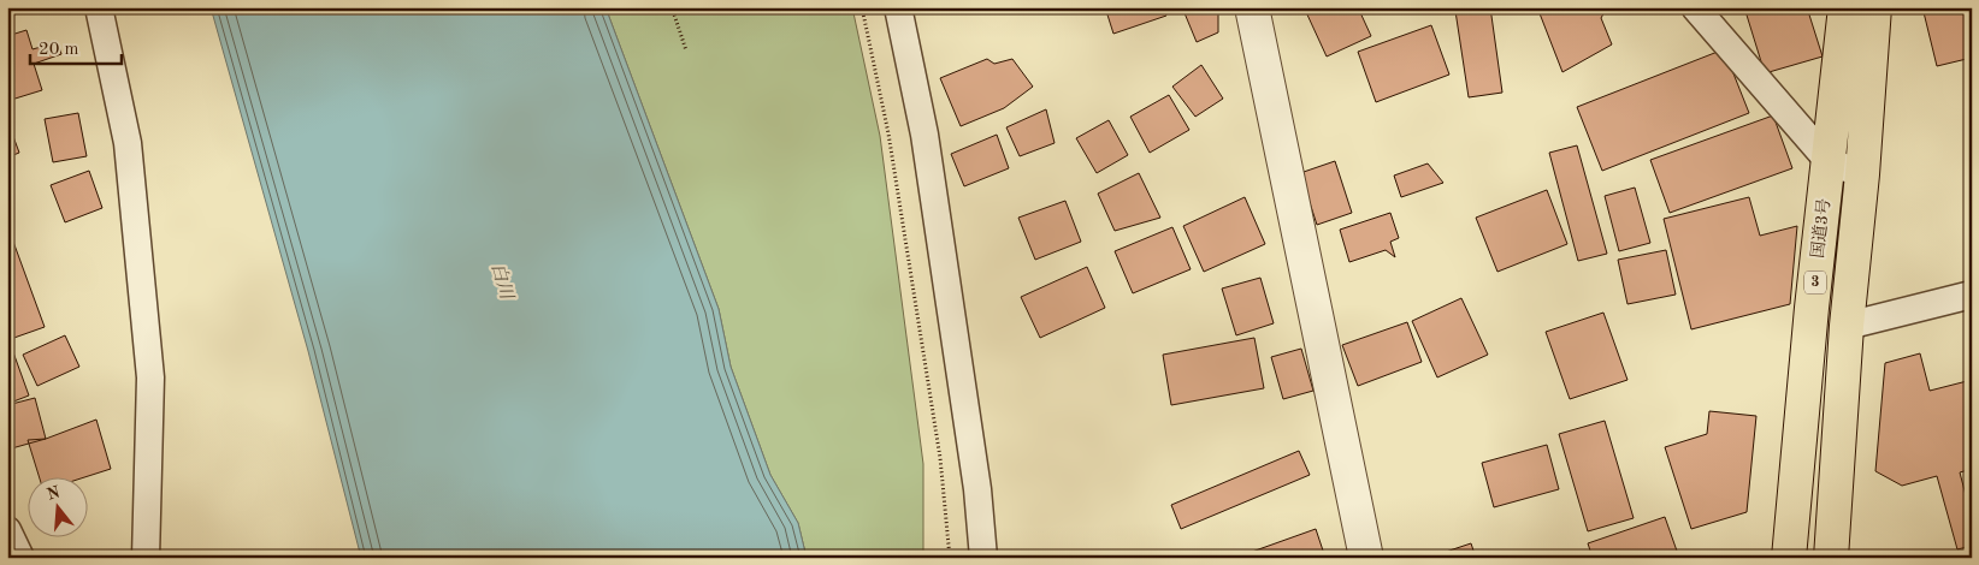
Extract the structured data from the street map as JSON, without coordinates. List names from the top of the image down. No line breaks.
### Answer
{"streets":{"highway":["国道3号","3"]},"water":["白川"],"scale_bar":"20 m","north":"top"}
